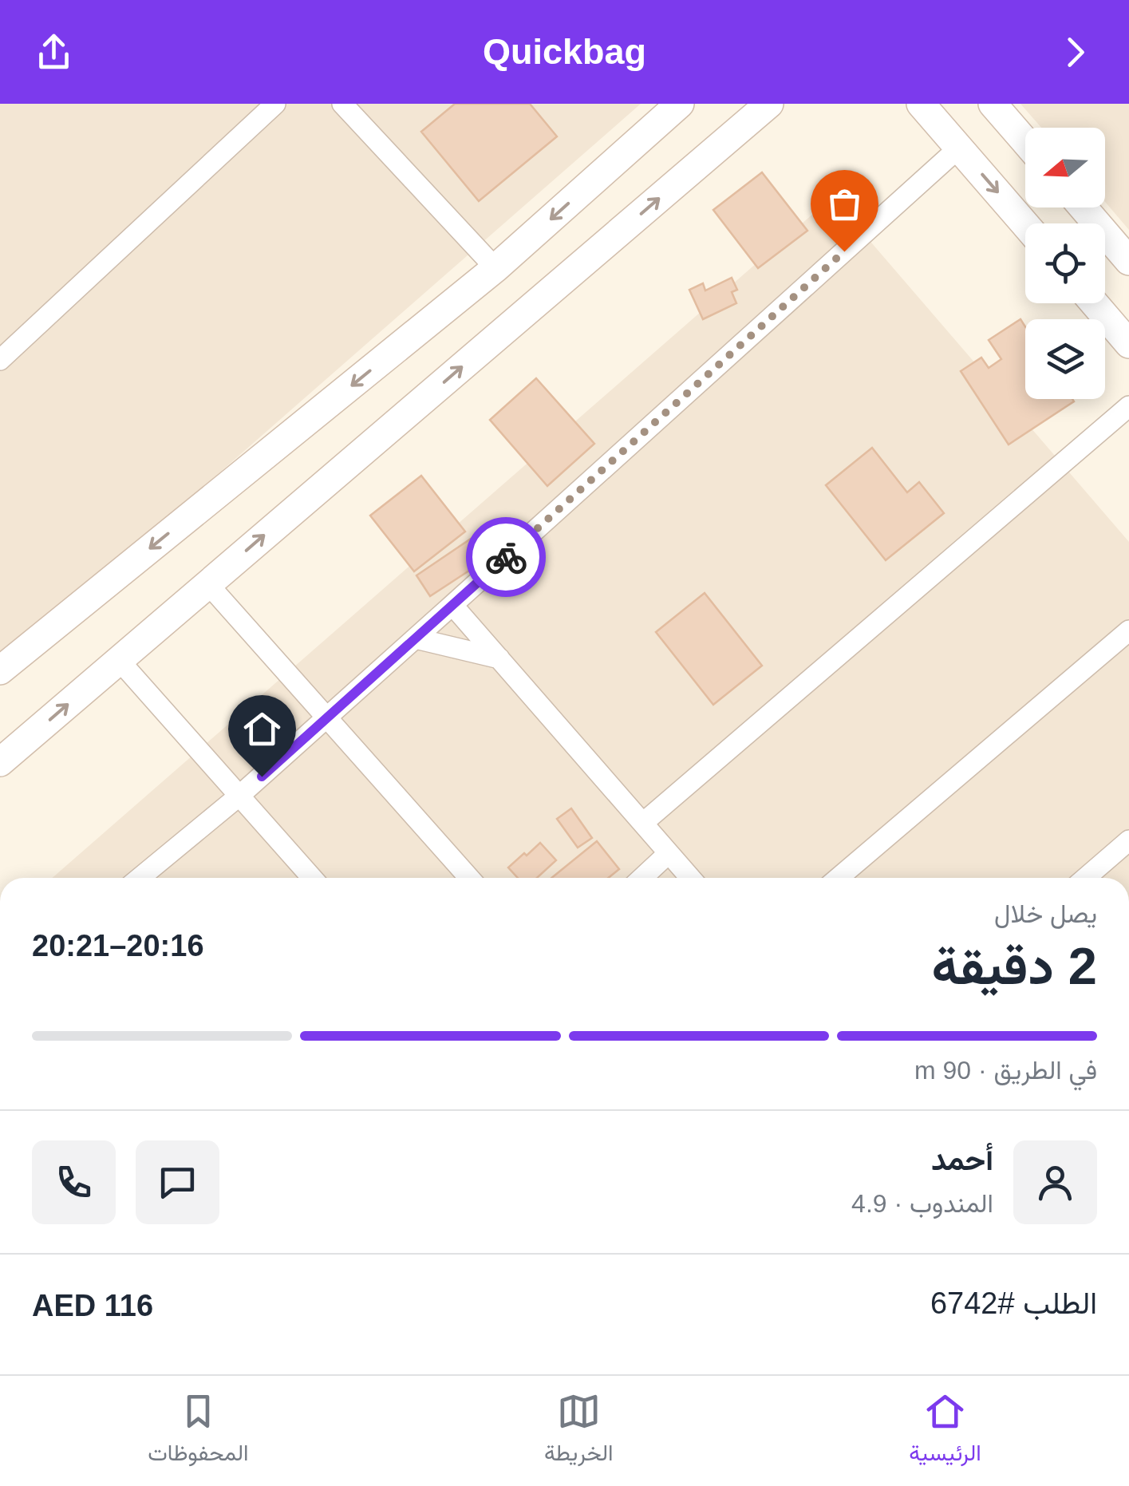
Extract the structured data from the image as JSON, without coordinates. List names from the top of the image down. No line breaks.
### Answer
{"north":"left","page":{"header":"Quickbag","heading":["2 دقيقة","يصل خلال","20:16–20:21"],"panel":["أحمد","المندوب · 4.9","الطلب #6742","AED 116"],"bar":"في الطريق · 90 m","tabs":["الرئيسية","الخريطة","المحفوظات"]}}
